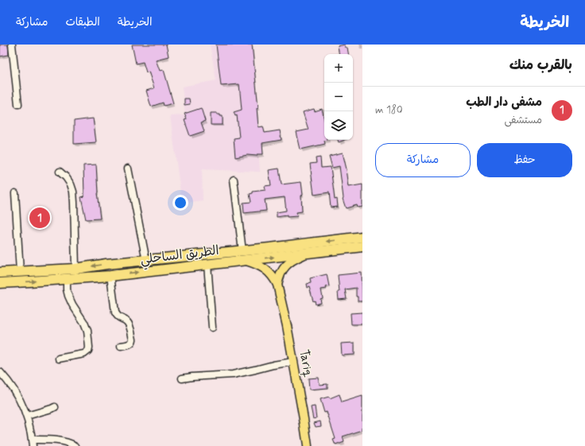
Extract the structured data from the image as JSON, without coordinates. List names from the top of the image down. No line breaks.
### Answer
{"streets":{"highway":["الطريق الساحلي"],"main road":["Tariq"]},"page":{"header":"الخريطة","nav":["الخريطة","الطبقات","مشاركة"],"heading":"بالقرب منك","map_buttons":["+","−"],"list":[{"mark":"1","name":"مشفى دار الطب","note":"مستشفى","value":"180 m"}],"buttons":["حفظ","مشاركة"],"pins":"1"}}
